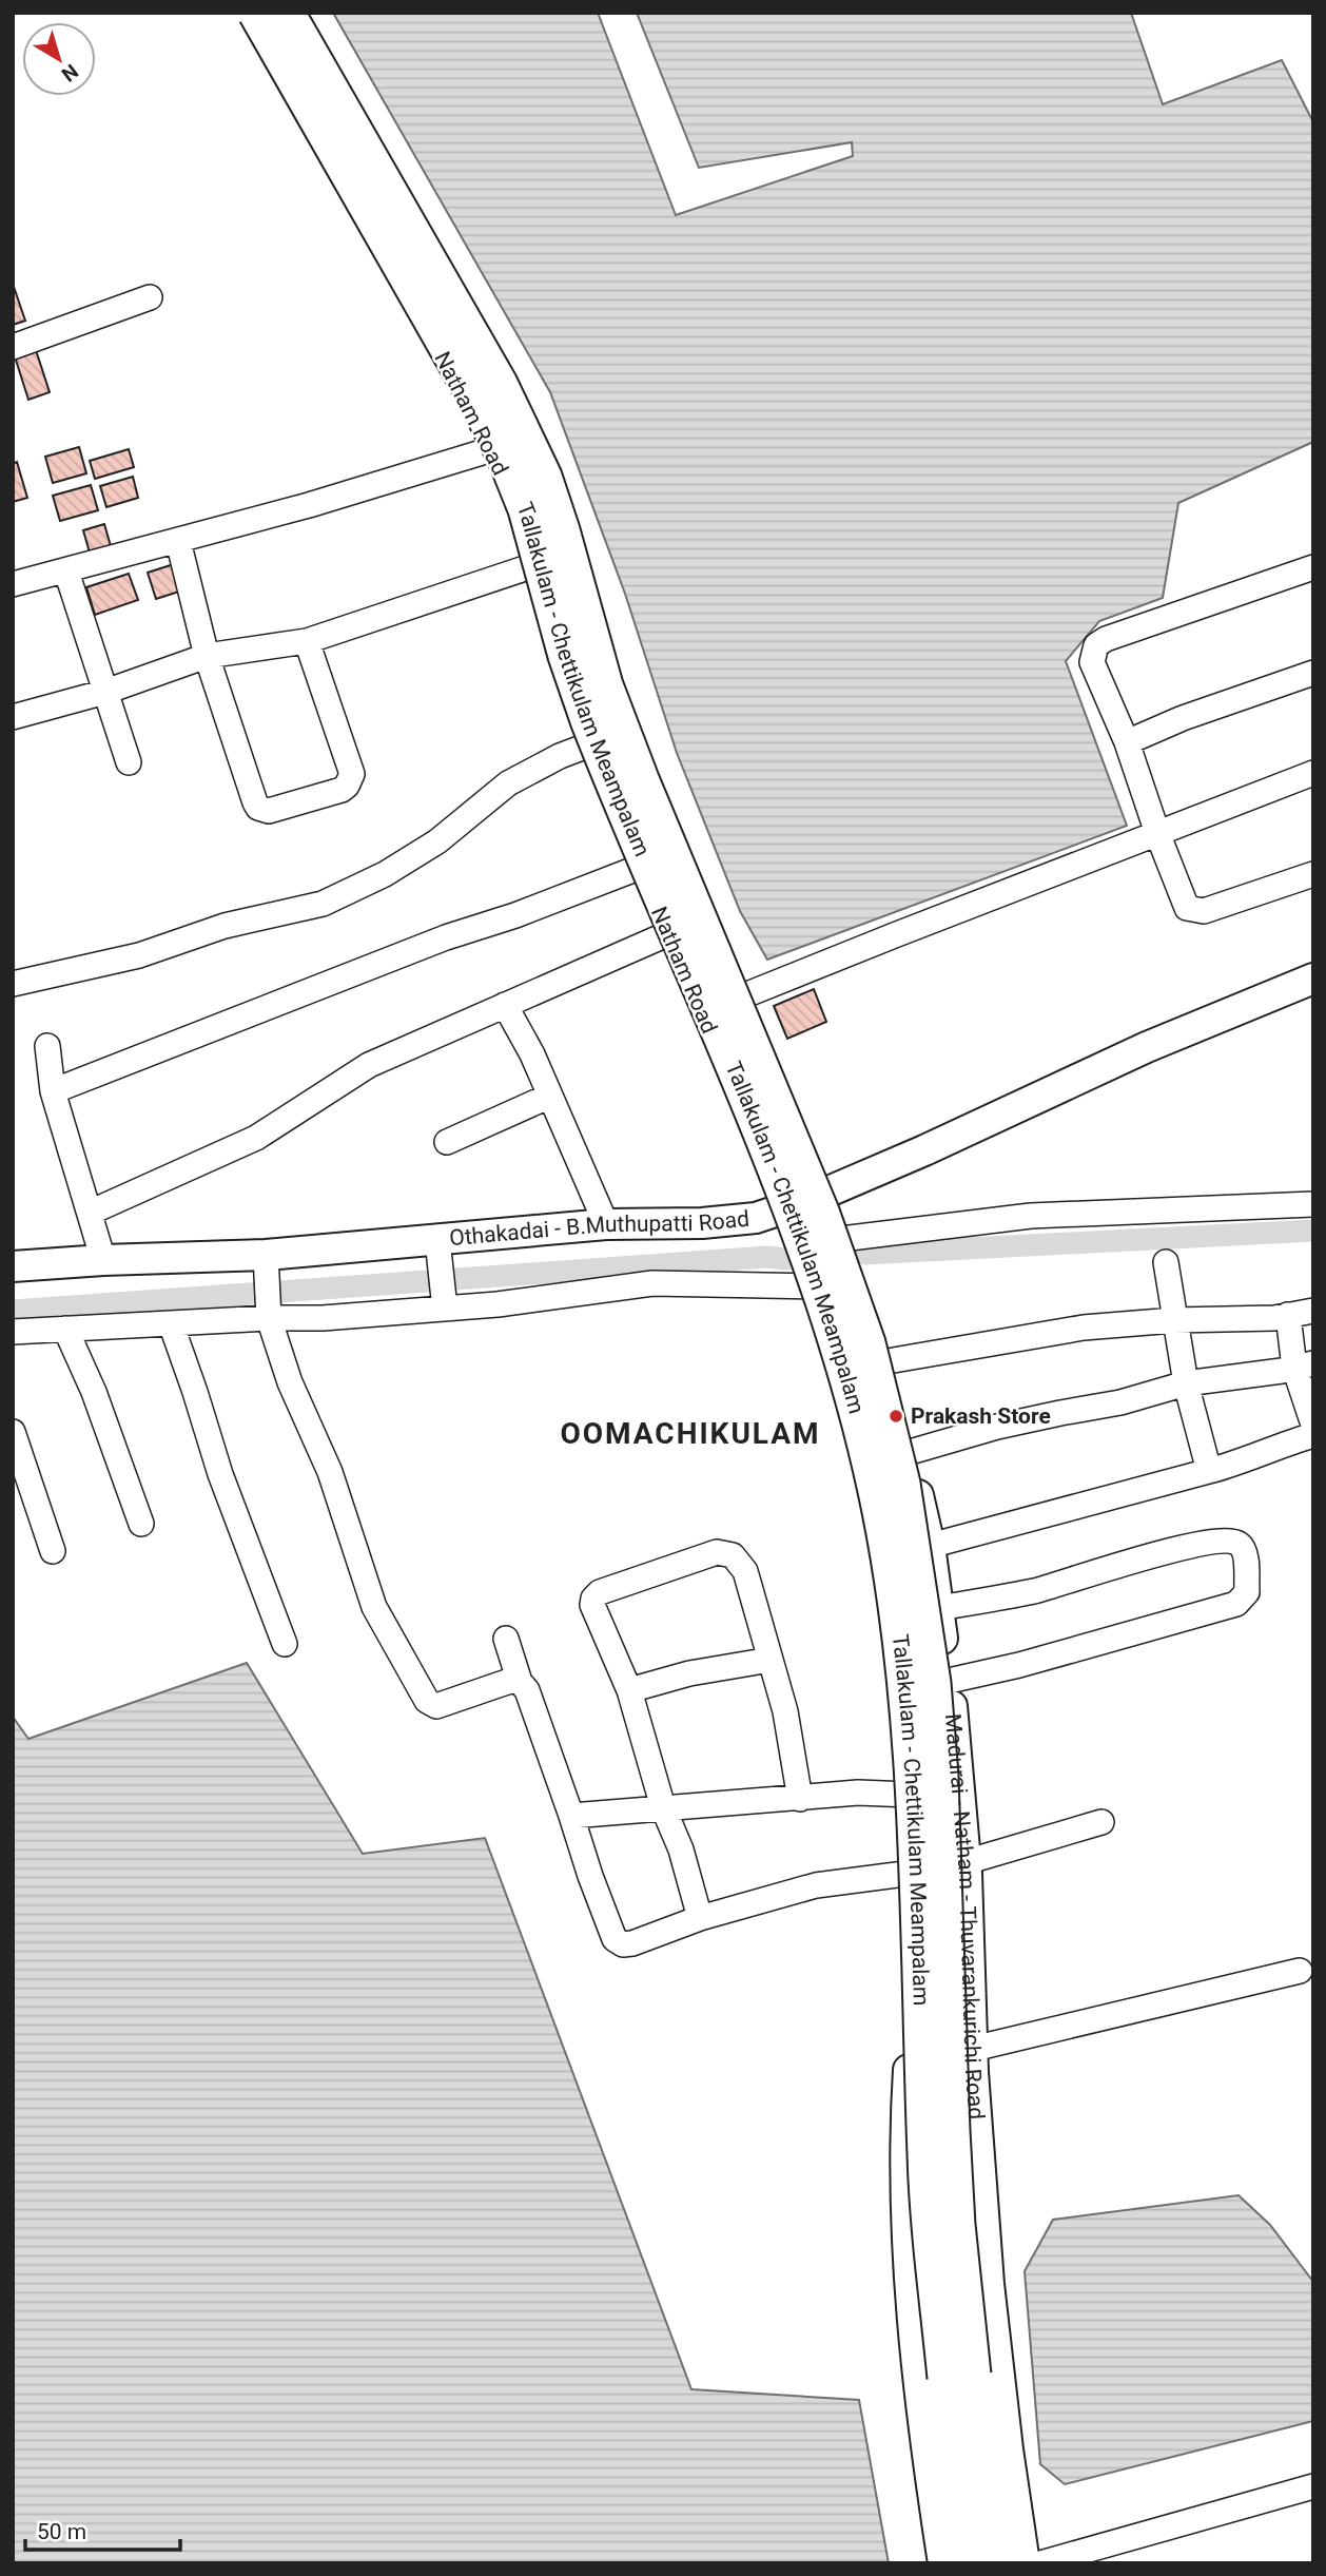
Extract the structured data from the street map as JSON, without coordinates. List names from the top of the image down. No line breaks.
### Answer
{"streets":{"highway":["Tallakulam - Chettikulam Meampalam"],"main road":["Natham Road","Othakadai - B.Muthupatti Road","Madurai - Natham - Thuvarankurichi Road"]},"crossings":[["Natham Road","Othakadai - B.Muthupatti Road"],["Natham Road","Madurai - Natham - Thuvarankurichi Road"],["Othakadai - B.Muthupatti Road","Madurai - Natham - Thuvarankurichi Road"]],"districts":["OOMACHIKULAM"],"places":["Prakash Store"],"scale_bar":"50 m","north":"bottom right"}
